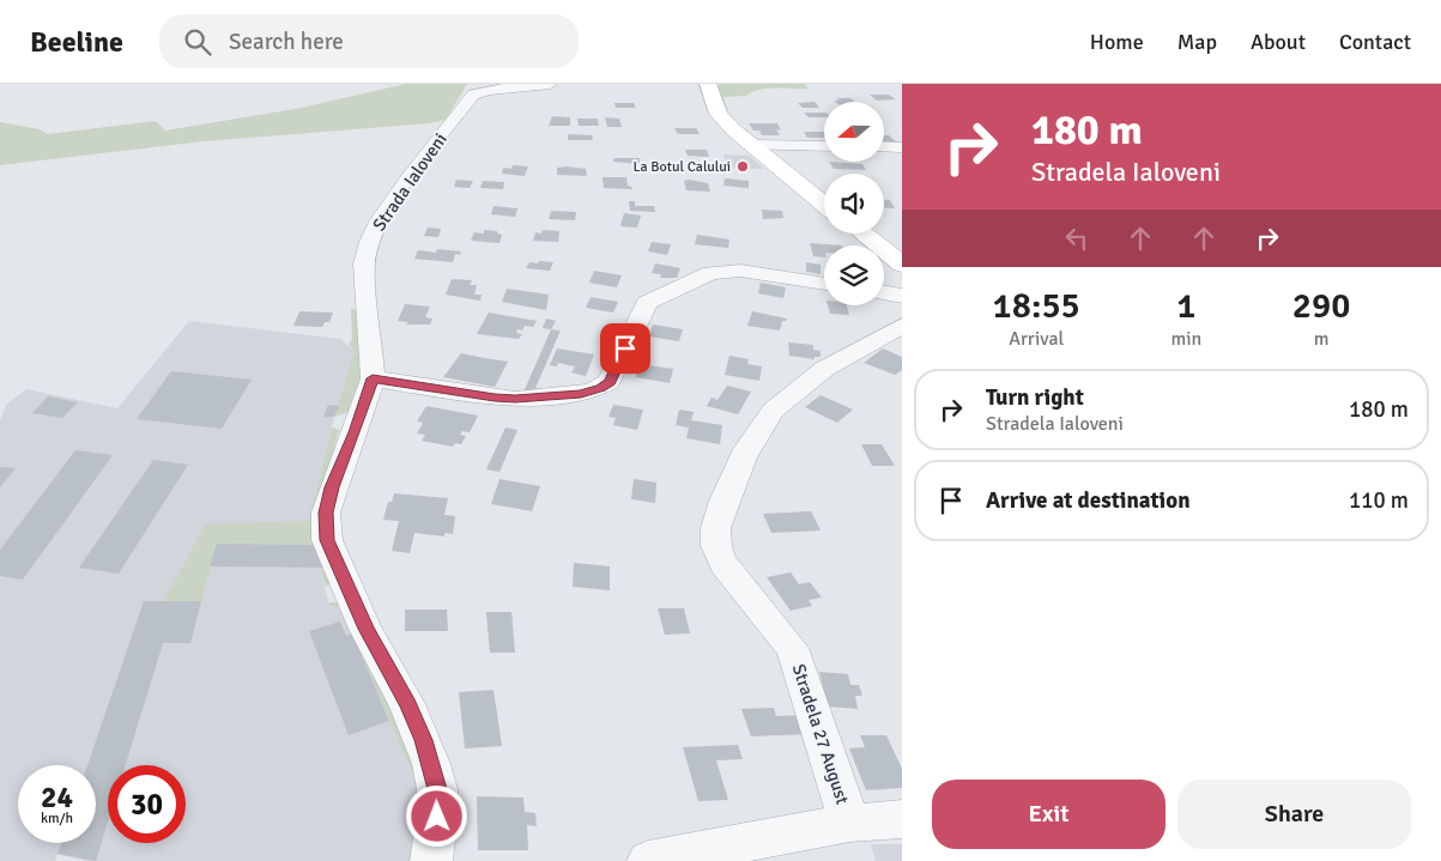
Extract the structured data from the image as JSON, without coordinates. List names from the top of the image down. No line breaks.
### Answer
{"streets":{"street":["Strada Ialoveni","Stradela 27 August"]},"places":["La Botul Calului"],"north":"left","page":{"header":"Beeline","search":"Search here","nav":["Home","Map","About","Contact"],"turn":["180 m","Stradela Ialoveni"],"eta":["18:55","Arrival","1","min","290","m"],"list":[{"name":"Turn right","note":"Stradela Ialoveni","value":"180 m"},{"name":"Arrive at destination","value":"110 m"}],"speed":"24 km/h","limit":"30","buttons":["Exit","Share"]}}
